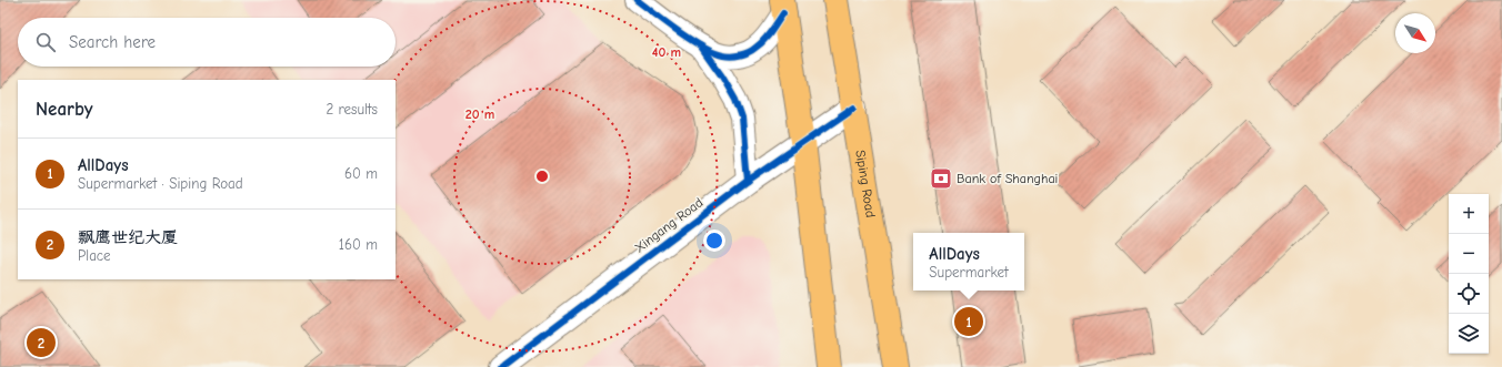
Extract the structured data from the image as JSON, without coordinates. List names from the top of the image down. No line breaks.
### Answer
{"streets":{"main road":["Siping Road"],"street":["Xingang Road"]},"crossings":[["Siping Road","Xingang Road"]],"places":{"bank":["Bank of Shanghai"]},"north":"bottom right","page":{"search":"Search here","heading":["Nearby","2 results"],"list":[{"mark":"1","name":"AllDays","note":"Supermarket · Siping Road","value":"60 m"},{"mark":"2","name":"飘鹰世纪大厦","note":"Place","value":"160 m"}],"map_buttons":["+","−"],"popup":["AllDays","Supermarket"],"pins":["1","2"]},"rings":["40 m","20 m"]}
